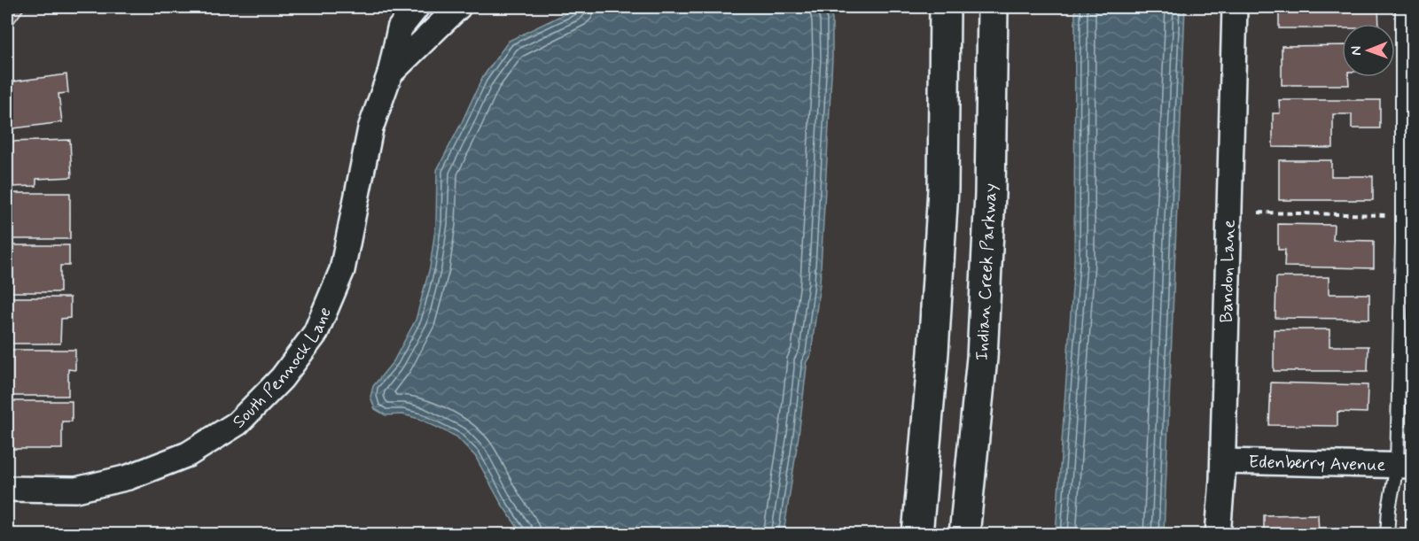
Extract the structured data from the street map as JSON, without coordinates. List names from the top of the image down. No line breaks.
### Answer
{"streets":{"street":["Indian Creek Parkway","Bandon Lane","South Pennock Lane","Edenberry Avenue"]},"crossings":[["Bandon Lane","Edenberry Avenue"]],"north":"left"}
